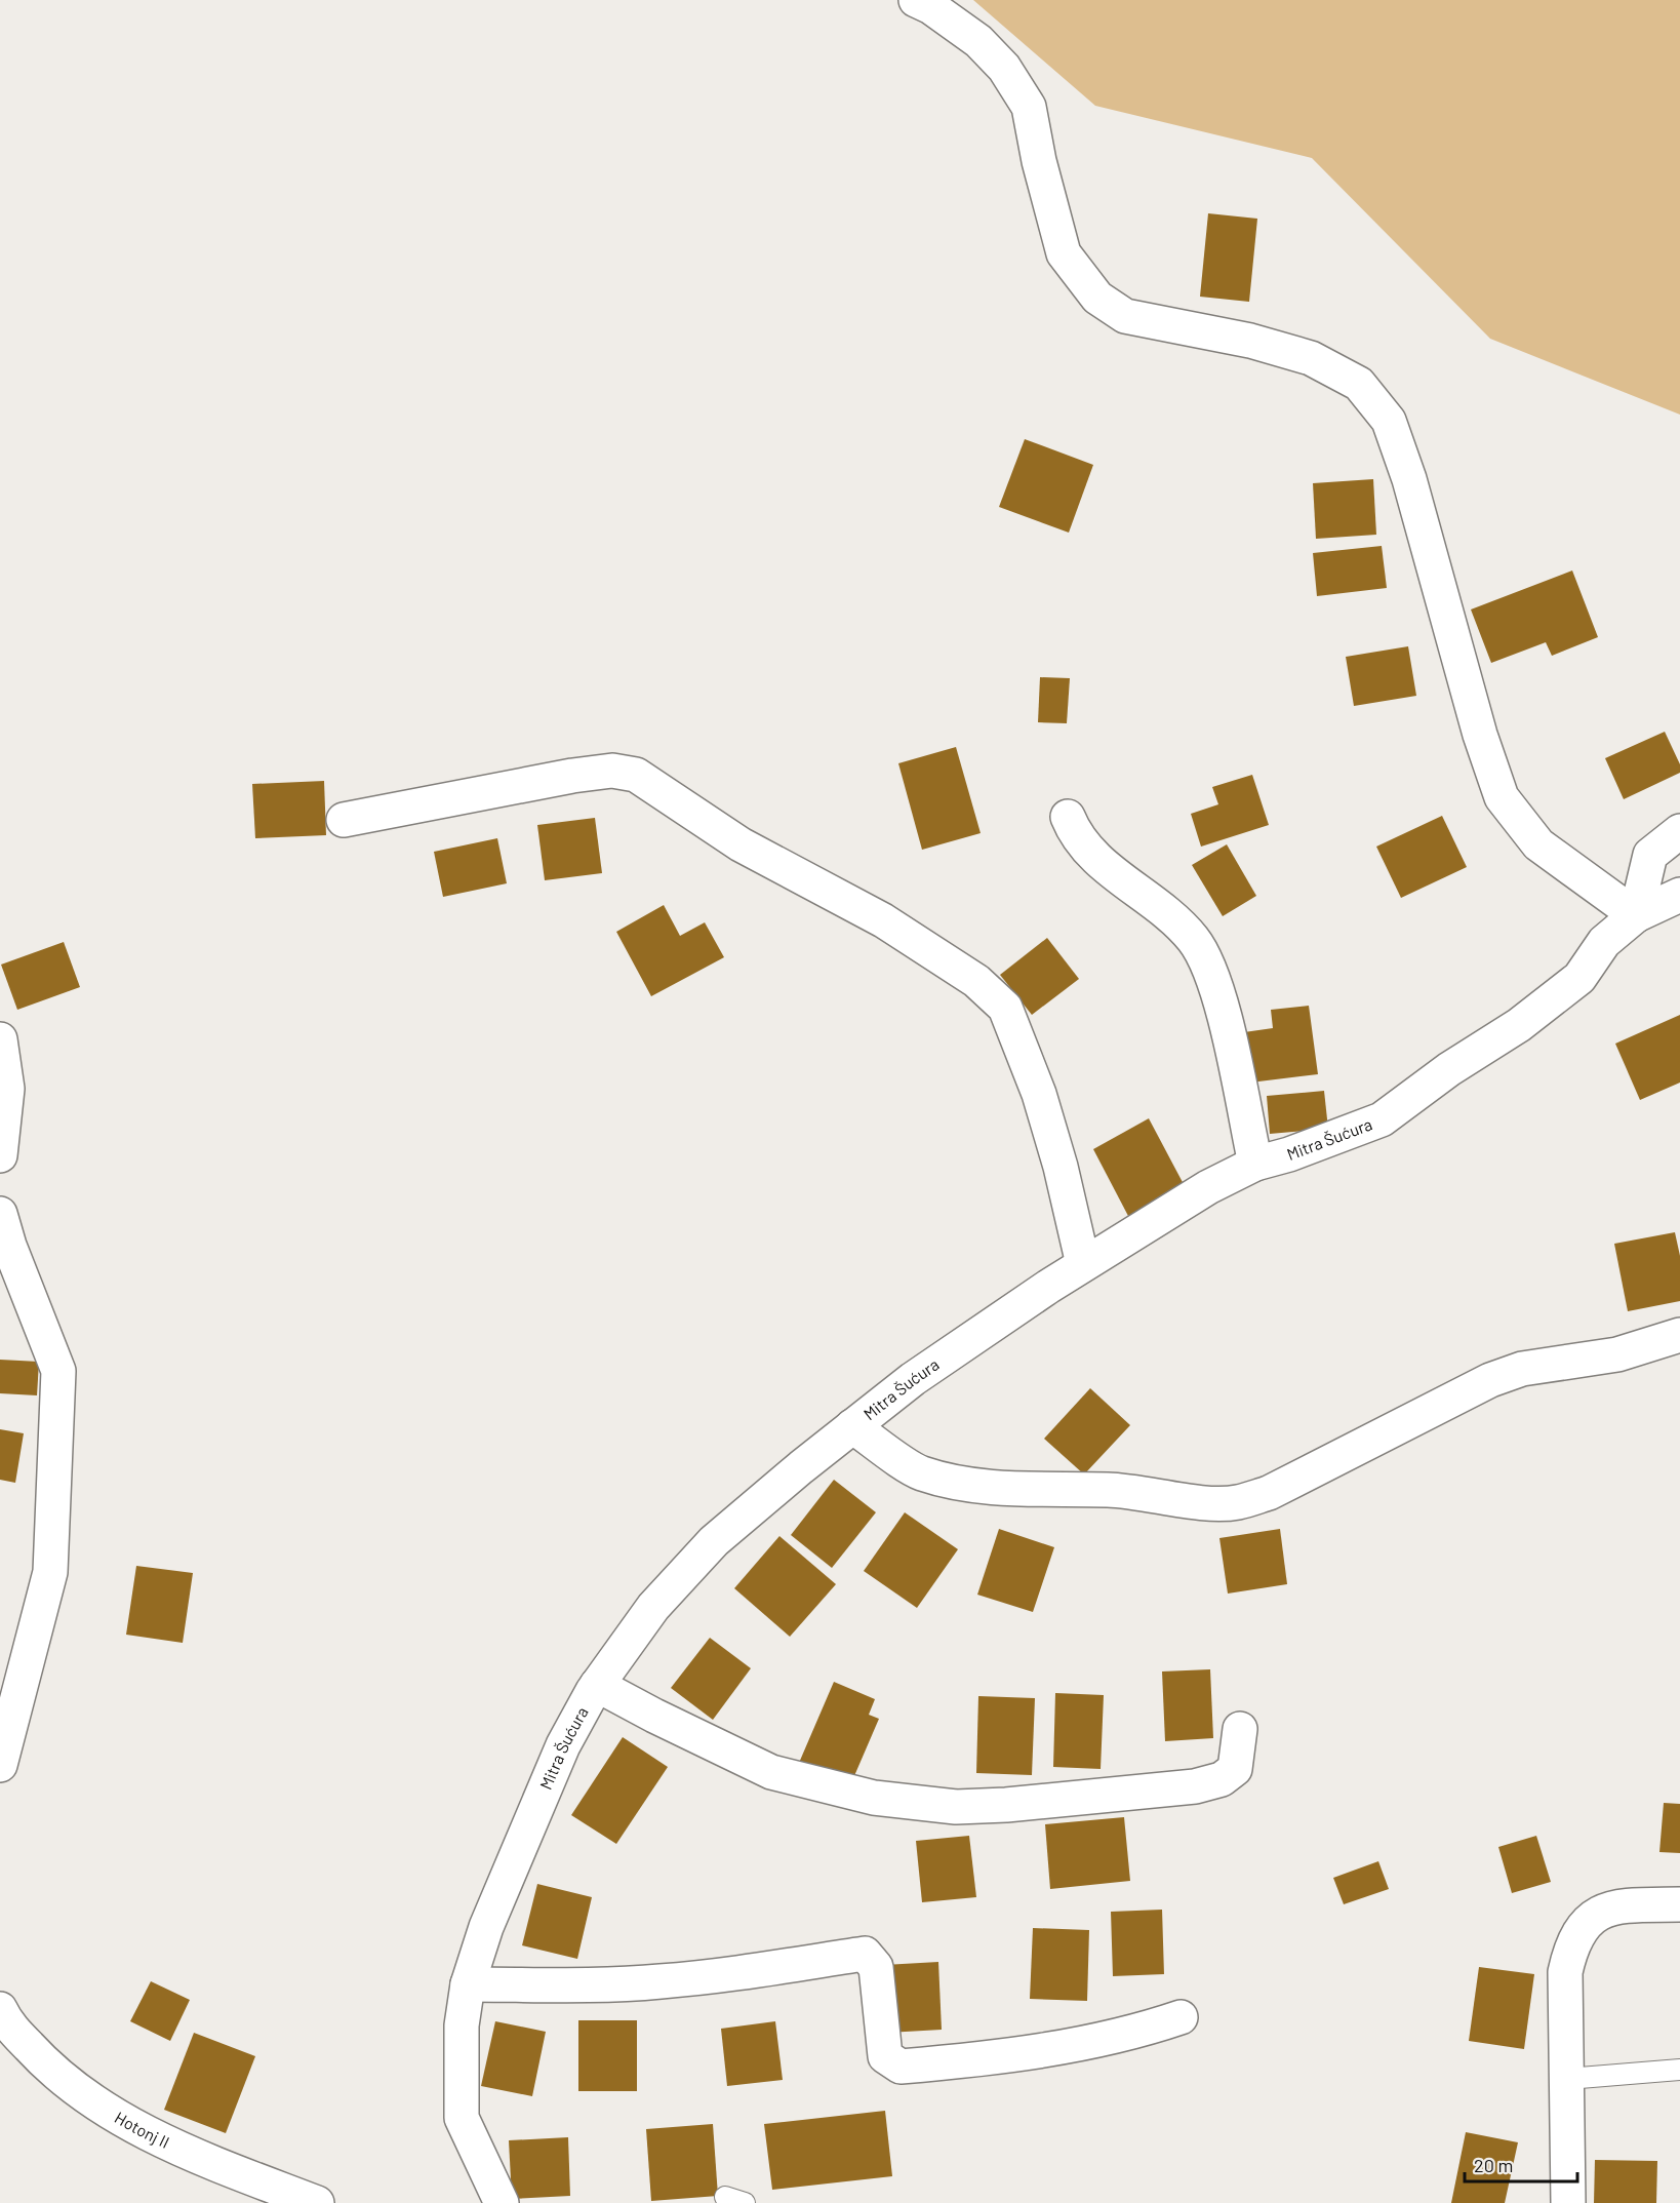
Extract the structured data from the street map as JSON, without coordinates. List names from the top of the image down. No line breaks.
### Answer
{"streets":{"street":["Mitra Šućura","Hotonj II"]},"scale_bar":"20 m"}
